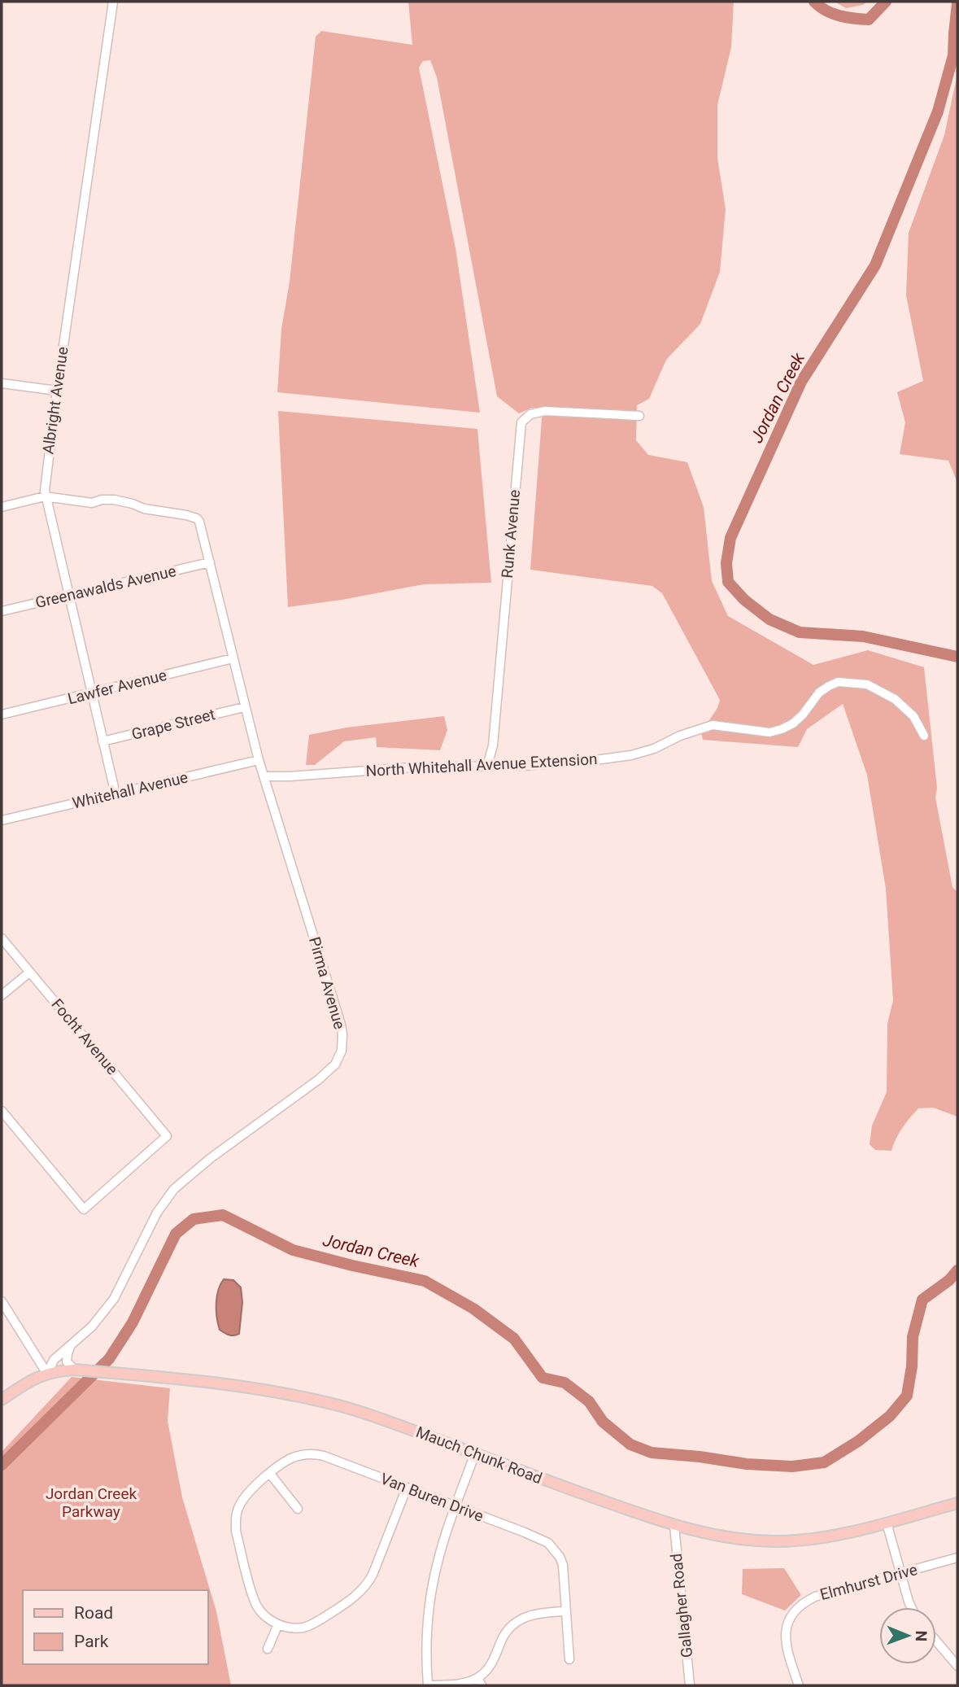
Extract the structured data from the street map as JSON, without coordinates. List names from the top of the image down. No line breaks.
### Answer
{"streets":{"main road":["Mauch Chunk Road"],"street":["Albright Avenue","Runk Avenue","Greenawalds Avenue","Lawfer Avenue","Grape Street","North Whitehall Avenue Extension","Whitehall Avenue","Pirma Avenue","Focht Avenue","Van Buren Drive","Elmhurst Drive","Gallagher Road"]},"crossings":[["Albright Avenue","Greenawalds Avenue"],["Albright Avenue","Lawfer Avenue"],["Albright Avenue","Grape Street"],["Albright Avenue","Whitehall Avenue"],["Albright Avenue","Pirma Avenue"],["Runk Avenue","North Whitehall Avenue Extension"],["Greenawalds Avenue","Pirma Avenue"],["Lawfer Avenue","Pirma Avenue"],["Grape Street","Pirma Avenue"],["North Whitehall Avenue Extension","Pirma Avenue"],["Whitehall Avenue","Pirma Avenue"],["Pirma Avenue","Mauch Chunk Road"],["Mauch Chunk Road","Gallagher Road"]],"water":["Jordan Creek"],"parks":["Jordan Creek Parkway"],"legend":["Road","Park"],"north":"right"}
